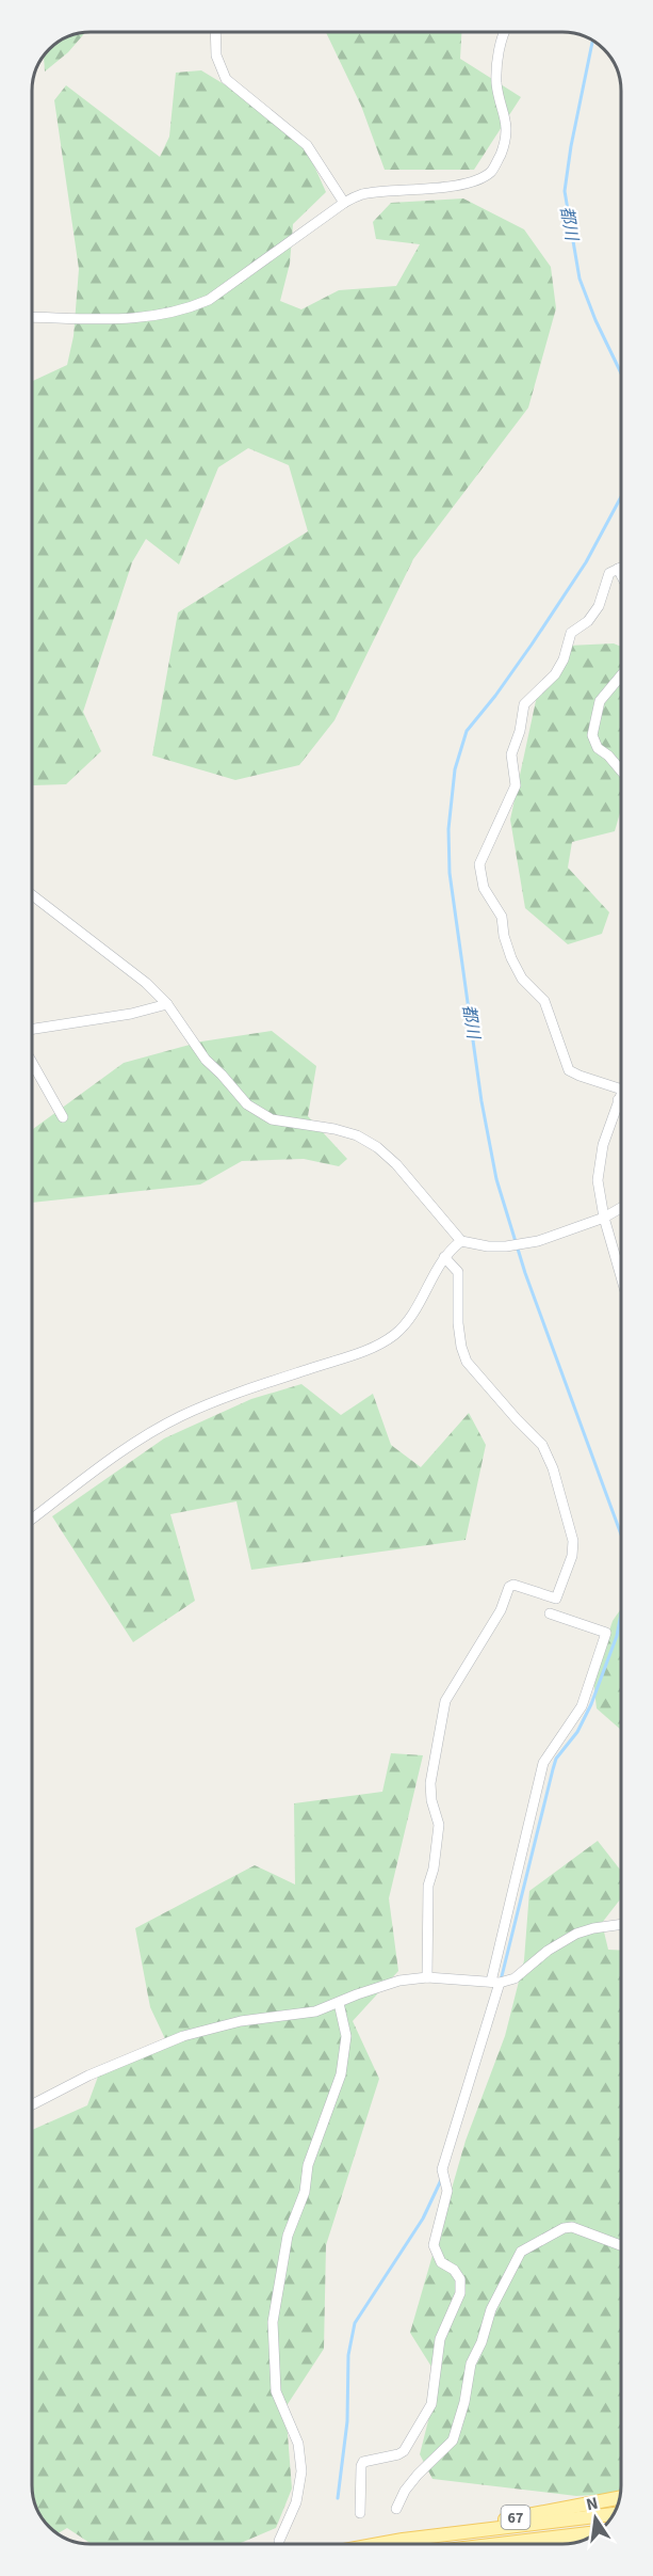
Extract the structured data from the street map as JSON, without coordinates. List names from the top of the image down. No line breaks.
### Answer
{"streets":{"main road":["67"]},"water":["都川"],"north":"top"}
